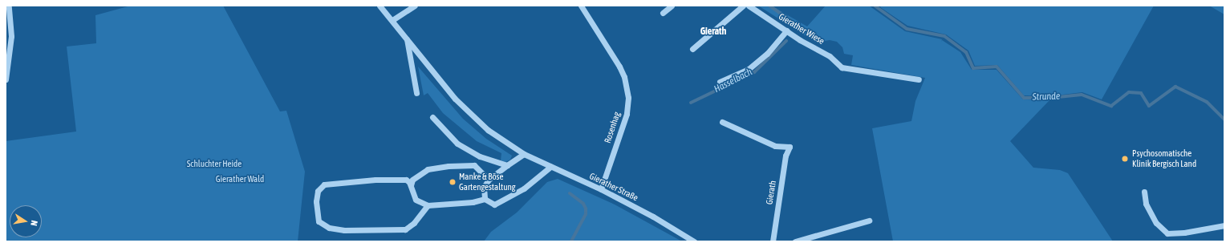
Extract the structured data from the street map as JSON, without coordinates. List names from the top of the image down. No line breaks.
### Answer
{"streets":{"street":["Gierather Wiese","Rosenhag","Gierather Straße","Gierath"]},"crossings":[["Rosenhag","Gierather Straße"]],"districts":["Gierath"],"water":["Hasselbach","Strunde"],"parks":["Schluchter Heide","Gierather Wald"],"places":["Psychosomatische Klinik Bergisch Land","Manke & Böse Gartengestaltung"],"north":"right"}
